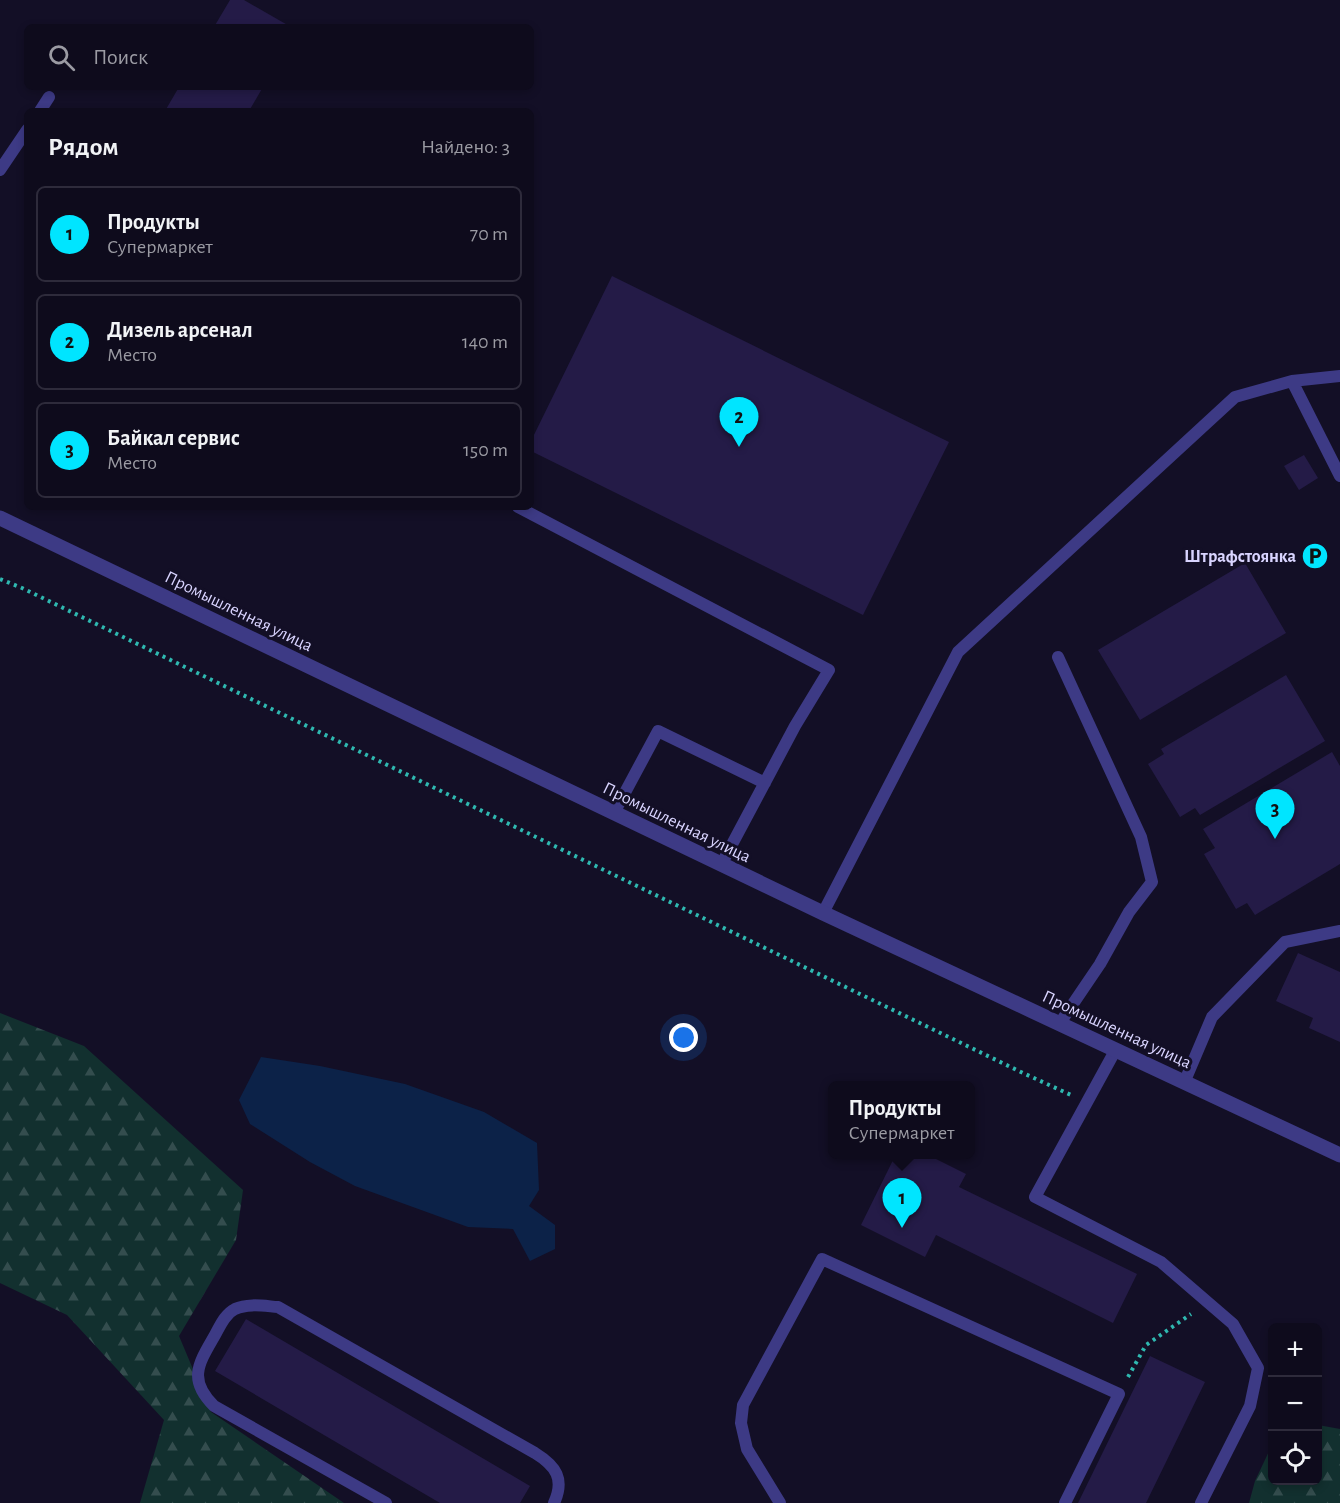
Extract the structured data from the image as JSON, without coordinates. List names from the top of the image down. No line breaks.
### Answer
{"streets":{"street":["Промышленная улица"]},"places":{"parking":["Штрафстоянка"]},"page":{"search":"Поиск","heading":["Рядом","Найдено: 3"],"list":[{"mark":"1","name":"Продукты","note":"Супермаркет","value":"70 m"},{"mark":"2","name":"Дизель арсенал","note":"Место","value":"140 m"},{"mark":"3","name":"Байкал сервис","note":"Место","value":"150 m"}],"pins":["2","3","1"],"popup":["Продукты","Супермаркет"],"map_buttons":["+","−"]}}
